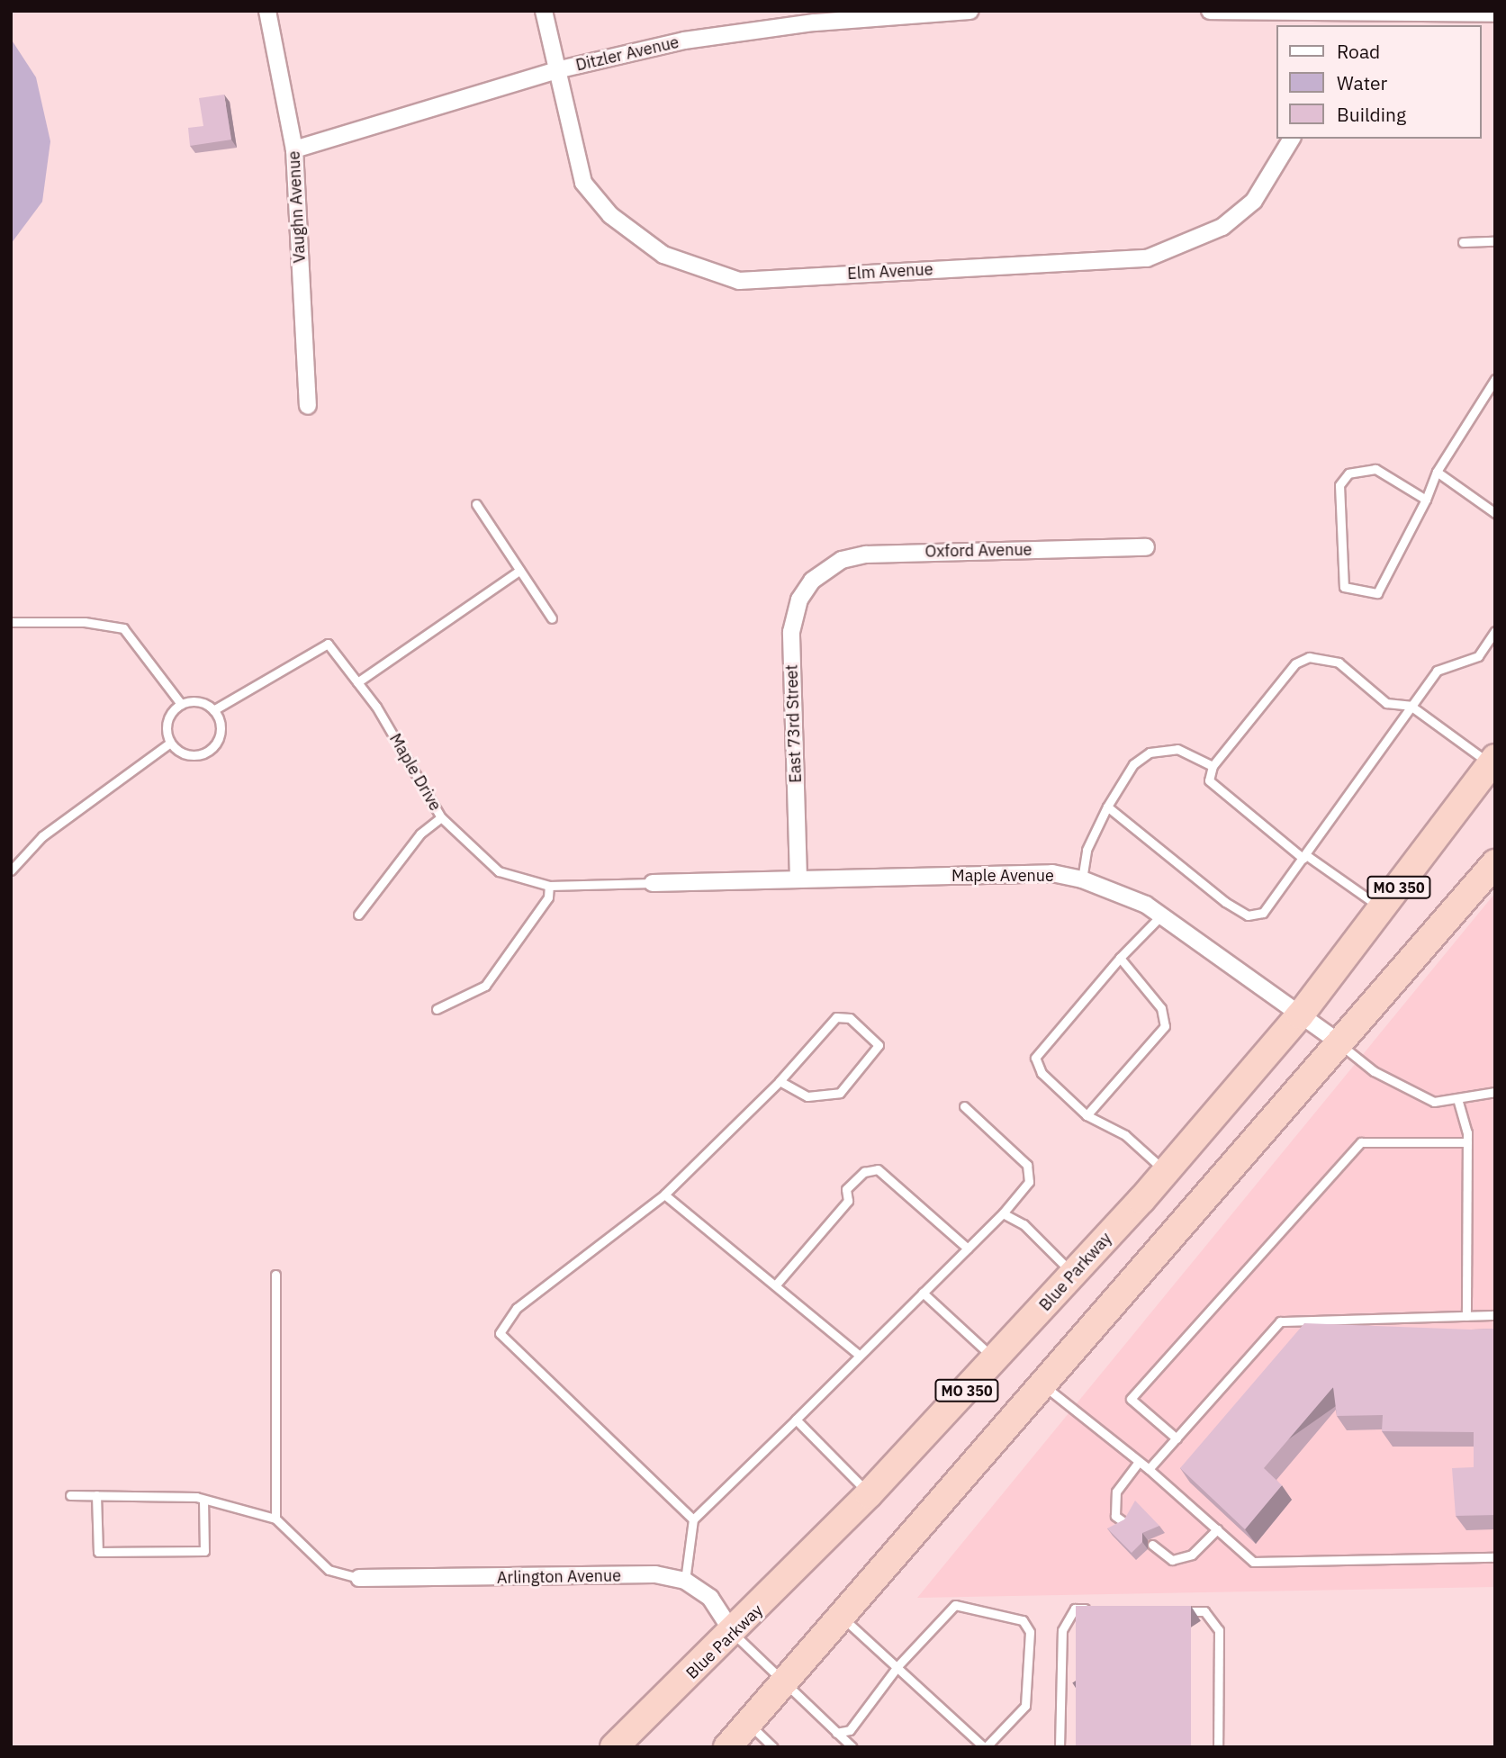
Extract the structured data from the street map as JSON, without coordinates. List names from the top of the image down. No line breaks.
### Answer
{"streets":{"highway":["MO 350","Blue Parkway"],"street":["Ditzler Avenue","Vaughn Avenue","Elm Avenue","Oxford Avenue","East 73rd Street","Maple Avenue","Arlington Avenue"],"lane":["Maple Drive"]},"crossings":[["Ditzler Avenue","Vaughn Avenue"],["Ditzler Avenue","Elm Avenue"],["Oxford Avenue","East 73rd Street"],["East 73rd Street","Maple Avenue"],["Maple Drive","Maple Avenue"],["Maple Avenue","MO 350"],["Maple Avenue","Blue Parkway"],["Blue Parkway","Arlington Avenue"]],"legend":["Road","Water","Building"]}
